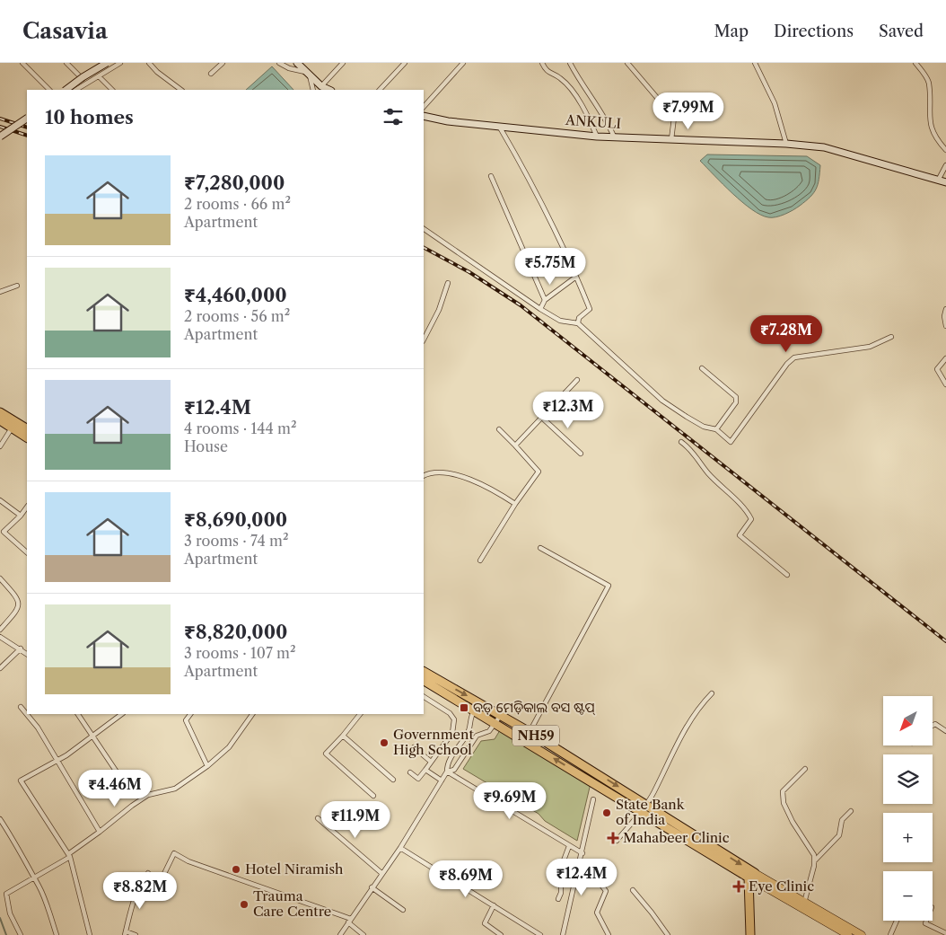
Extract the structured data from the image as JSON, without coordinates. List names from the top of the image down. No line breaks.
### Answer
{"streets":{"highway":["NH59"],"main road":["ANKULI"]},"places":{"transit":["ବଡ଼ ମେଡ଼ିକାଲ ବସ ଷ୍ଟପ୍"],"other":["Government High School","State Bank of India","Hotel Niramish","Trauma Care Centre"],"health":["Mahabeer Clinic","Eye Clinic"]},"north":"bottom left","page":{"header":"Casavia","nav":["Map","Directions","Saved"],"heading":"10 homes","price":["₹7.99M","₹5.75M","₹7.28M","₹12.3M","₹4.46M","₹9.69M","₹11.9M","₹12.4M","₹8.69M","₹8.82M"],"list":[{"name":"₹7,280,000","note":"2 rooms · 66 m² · Apartment"},{"name":"₹4,460,000","note":"2 rooms · 56 m² · Apartment"},{"name":"₹12.4M","note":"4 rooms · 144 m² · House"},{"name":"₹8,690,000","note":"3 rooms · 74 m² · Apartment"},{"name":"₹8,820,000","note":"3 rooms · 107 m² · Apartment"}],"map_buttons":["+","−"]}}
